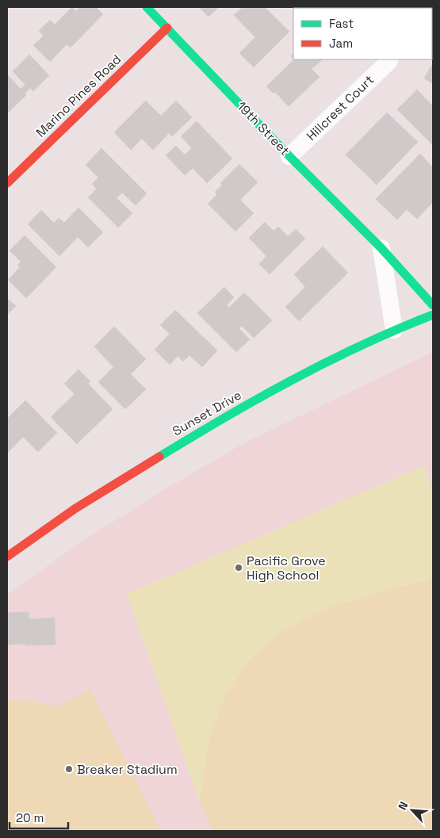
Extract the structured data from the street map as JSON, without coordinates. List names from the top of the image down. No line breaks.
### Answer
{"streets":{"street":["Marino Pines Road","Hillcrest Court","19th Street","Sunset Drive"]},"crossings":[["Marino Pines Road","19th Street"],["Hillcrest Court","19th Street"]],"places":["Pacific Grove High School","Breaker Stadium"],"legend":["Fast","Jam"],"scale_bar":"20 m","north":"top left"}
